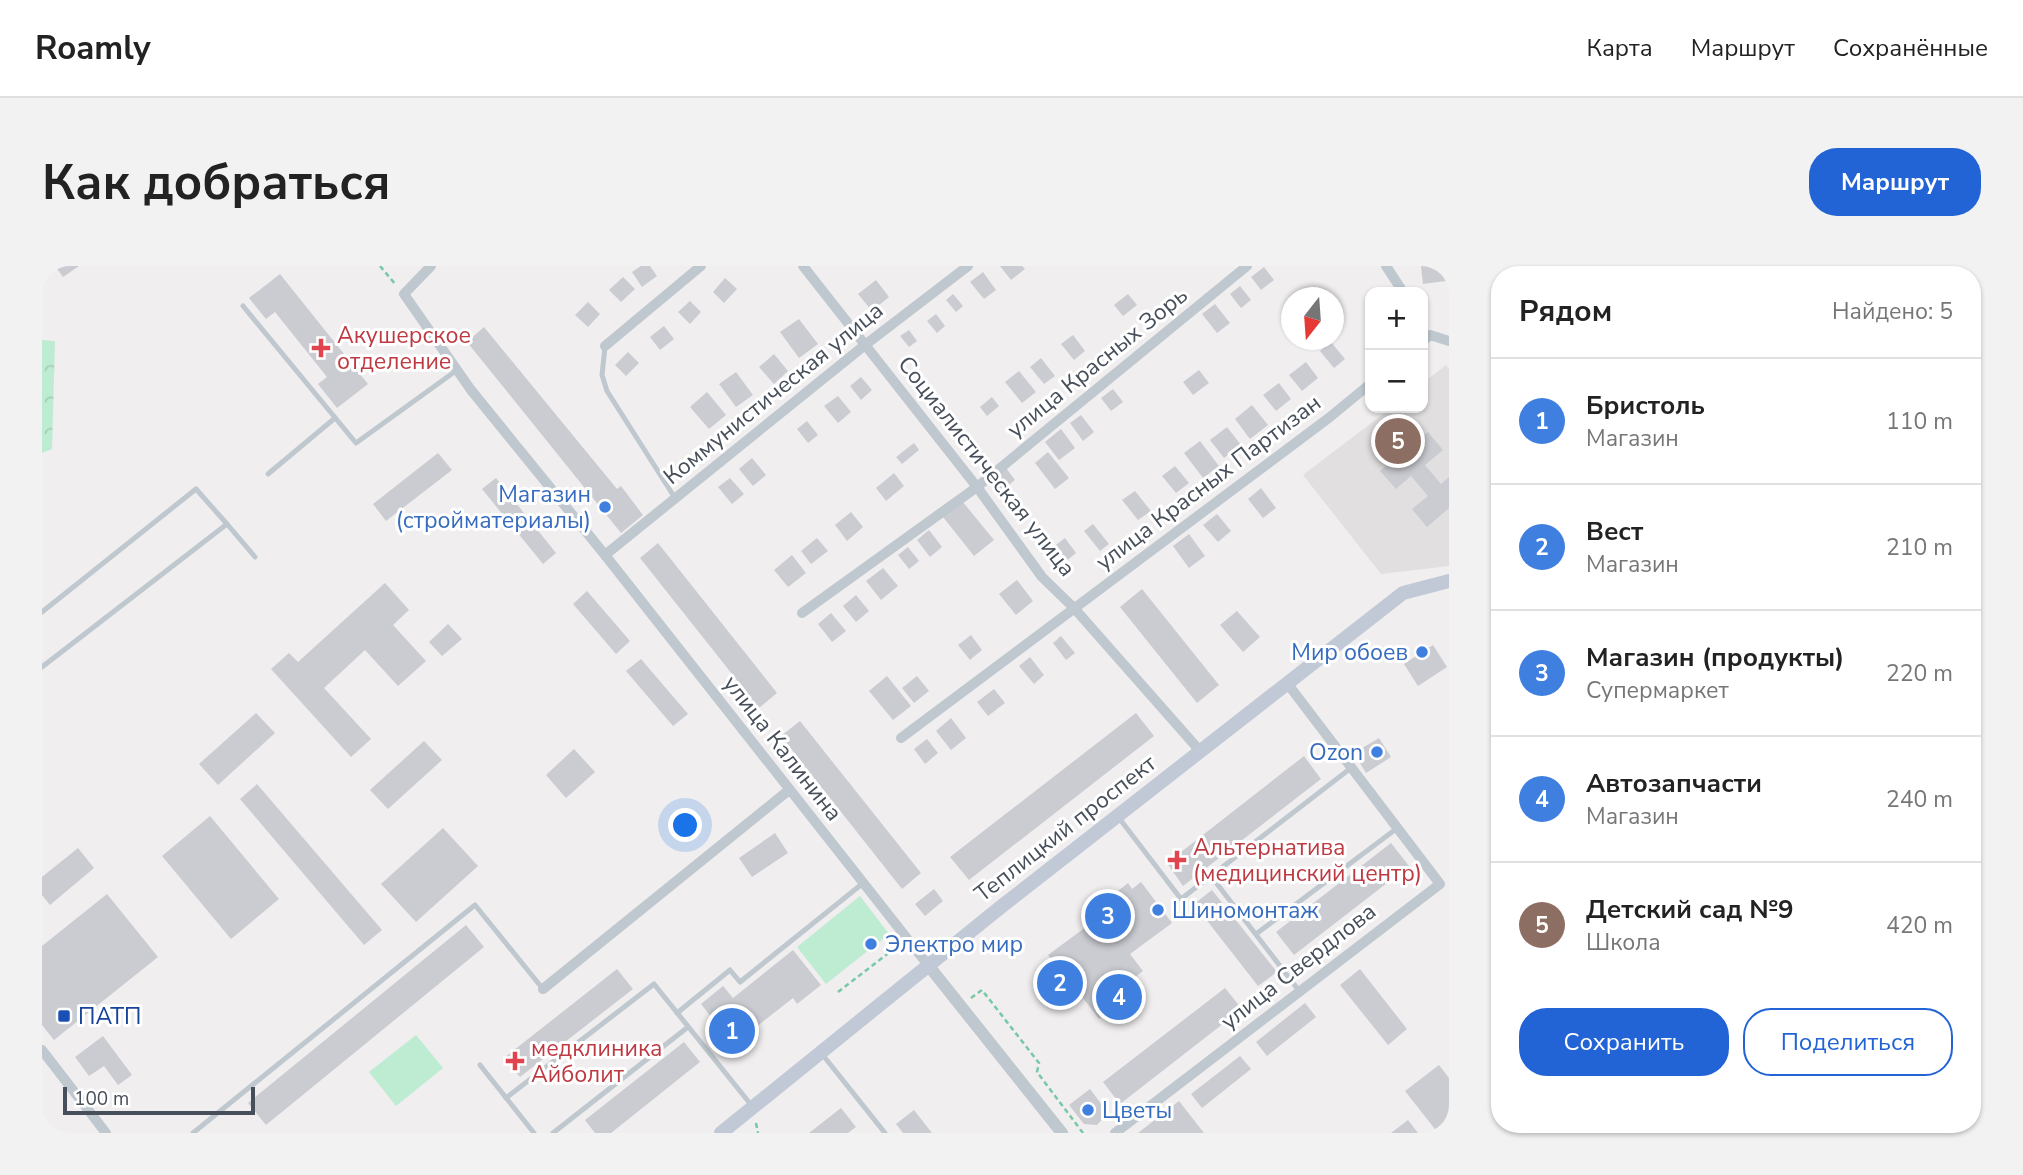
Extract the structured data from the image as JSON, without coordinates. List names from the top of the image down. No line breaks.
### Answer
{"streets":{"main road":["Теплицкий проспект"],"street":["улица Красных Зорь","Коммунистическая улица","Социалистическая улица","улица Красных Партизан","улица Калинина","улица Свердлова"]},"crossings":[["улица Красных Зорь","Социалистическая улица"],["Коммунистическая улица","Социалистическая улица"],["Коммунистическая улица","улица Калинина"],["Социалистическая улица","улица Красных Партизан"],["Социалистическая улица","Теплицкий проспект"],["улица Калинина","Теплицкий проспект"],["Теплицкий проспект","улица Свердлова"]],"places":{"health":["Акушерское отделение","Альтернатива (медицинский центр)","медклиника Айболит"],"other":["Магазин (стройматериалы)","Мир обоев","Ozon","Шиномонтаж","Электро мир","Цветы"],"transit":["ПАТП"]},"scale_bar":"100 m","north":"bottom","page":{"header":"Roamly","nav":["Карта","Маршрут","Сохранённые"],"buttons":["Маршрут",["Сохранить","Поделиться"]],"title":"Как добраться","heading":["Рядом","Найдено: 5"],"map_buttons":["+","−"],"list":[{"mark":"1","name":"Бристоль","note":"Магазин","value":"110 m"},{"mark":"2","name":"Вест","note":"Магазин","value":"210 m"},{"mark":"3","name":"Магазин (продукты)","note":"Супермаркет","value":"220 m"},{"mark":"4","name":"Автозапчасти","note":"Магазин","value":"240 m"},{"mark":"5","name":"Детский сад №9","note":"Школа","value":"420 m"}],"pins":["5","3","2","4","1"],"scale":"100 m"}}
